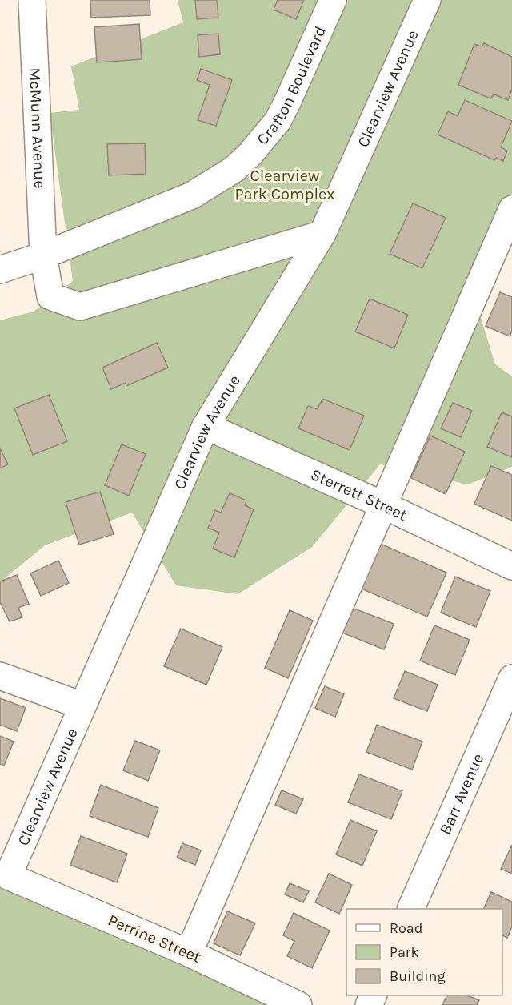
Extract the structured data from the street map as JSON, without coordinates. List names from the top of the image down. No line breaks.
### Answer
{"streets":{"street":["Crafton Boulevard","Clearview Avenue","McMunn Avenue","Sterrett Street","Barr Avenue","Perrine Street"]},"crossings":[["Crafton Boulevard","McMunn Avenue"],["Clearview Avenue","Sterrett Street"],["Clearview Avenue","Perrine Street"]],"parks":["Clearview Park Complex"],"legend":["Road","Park","Building"]}
